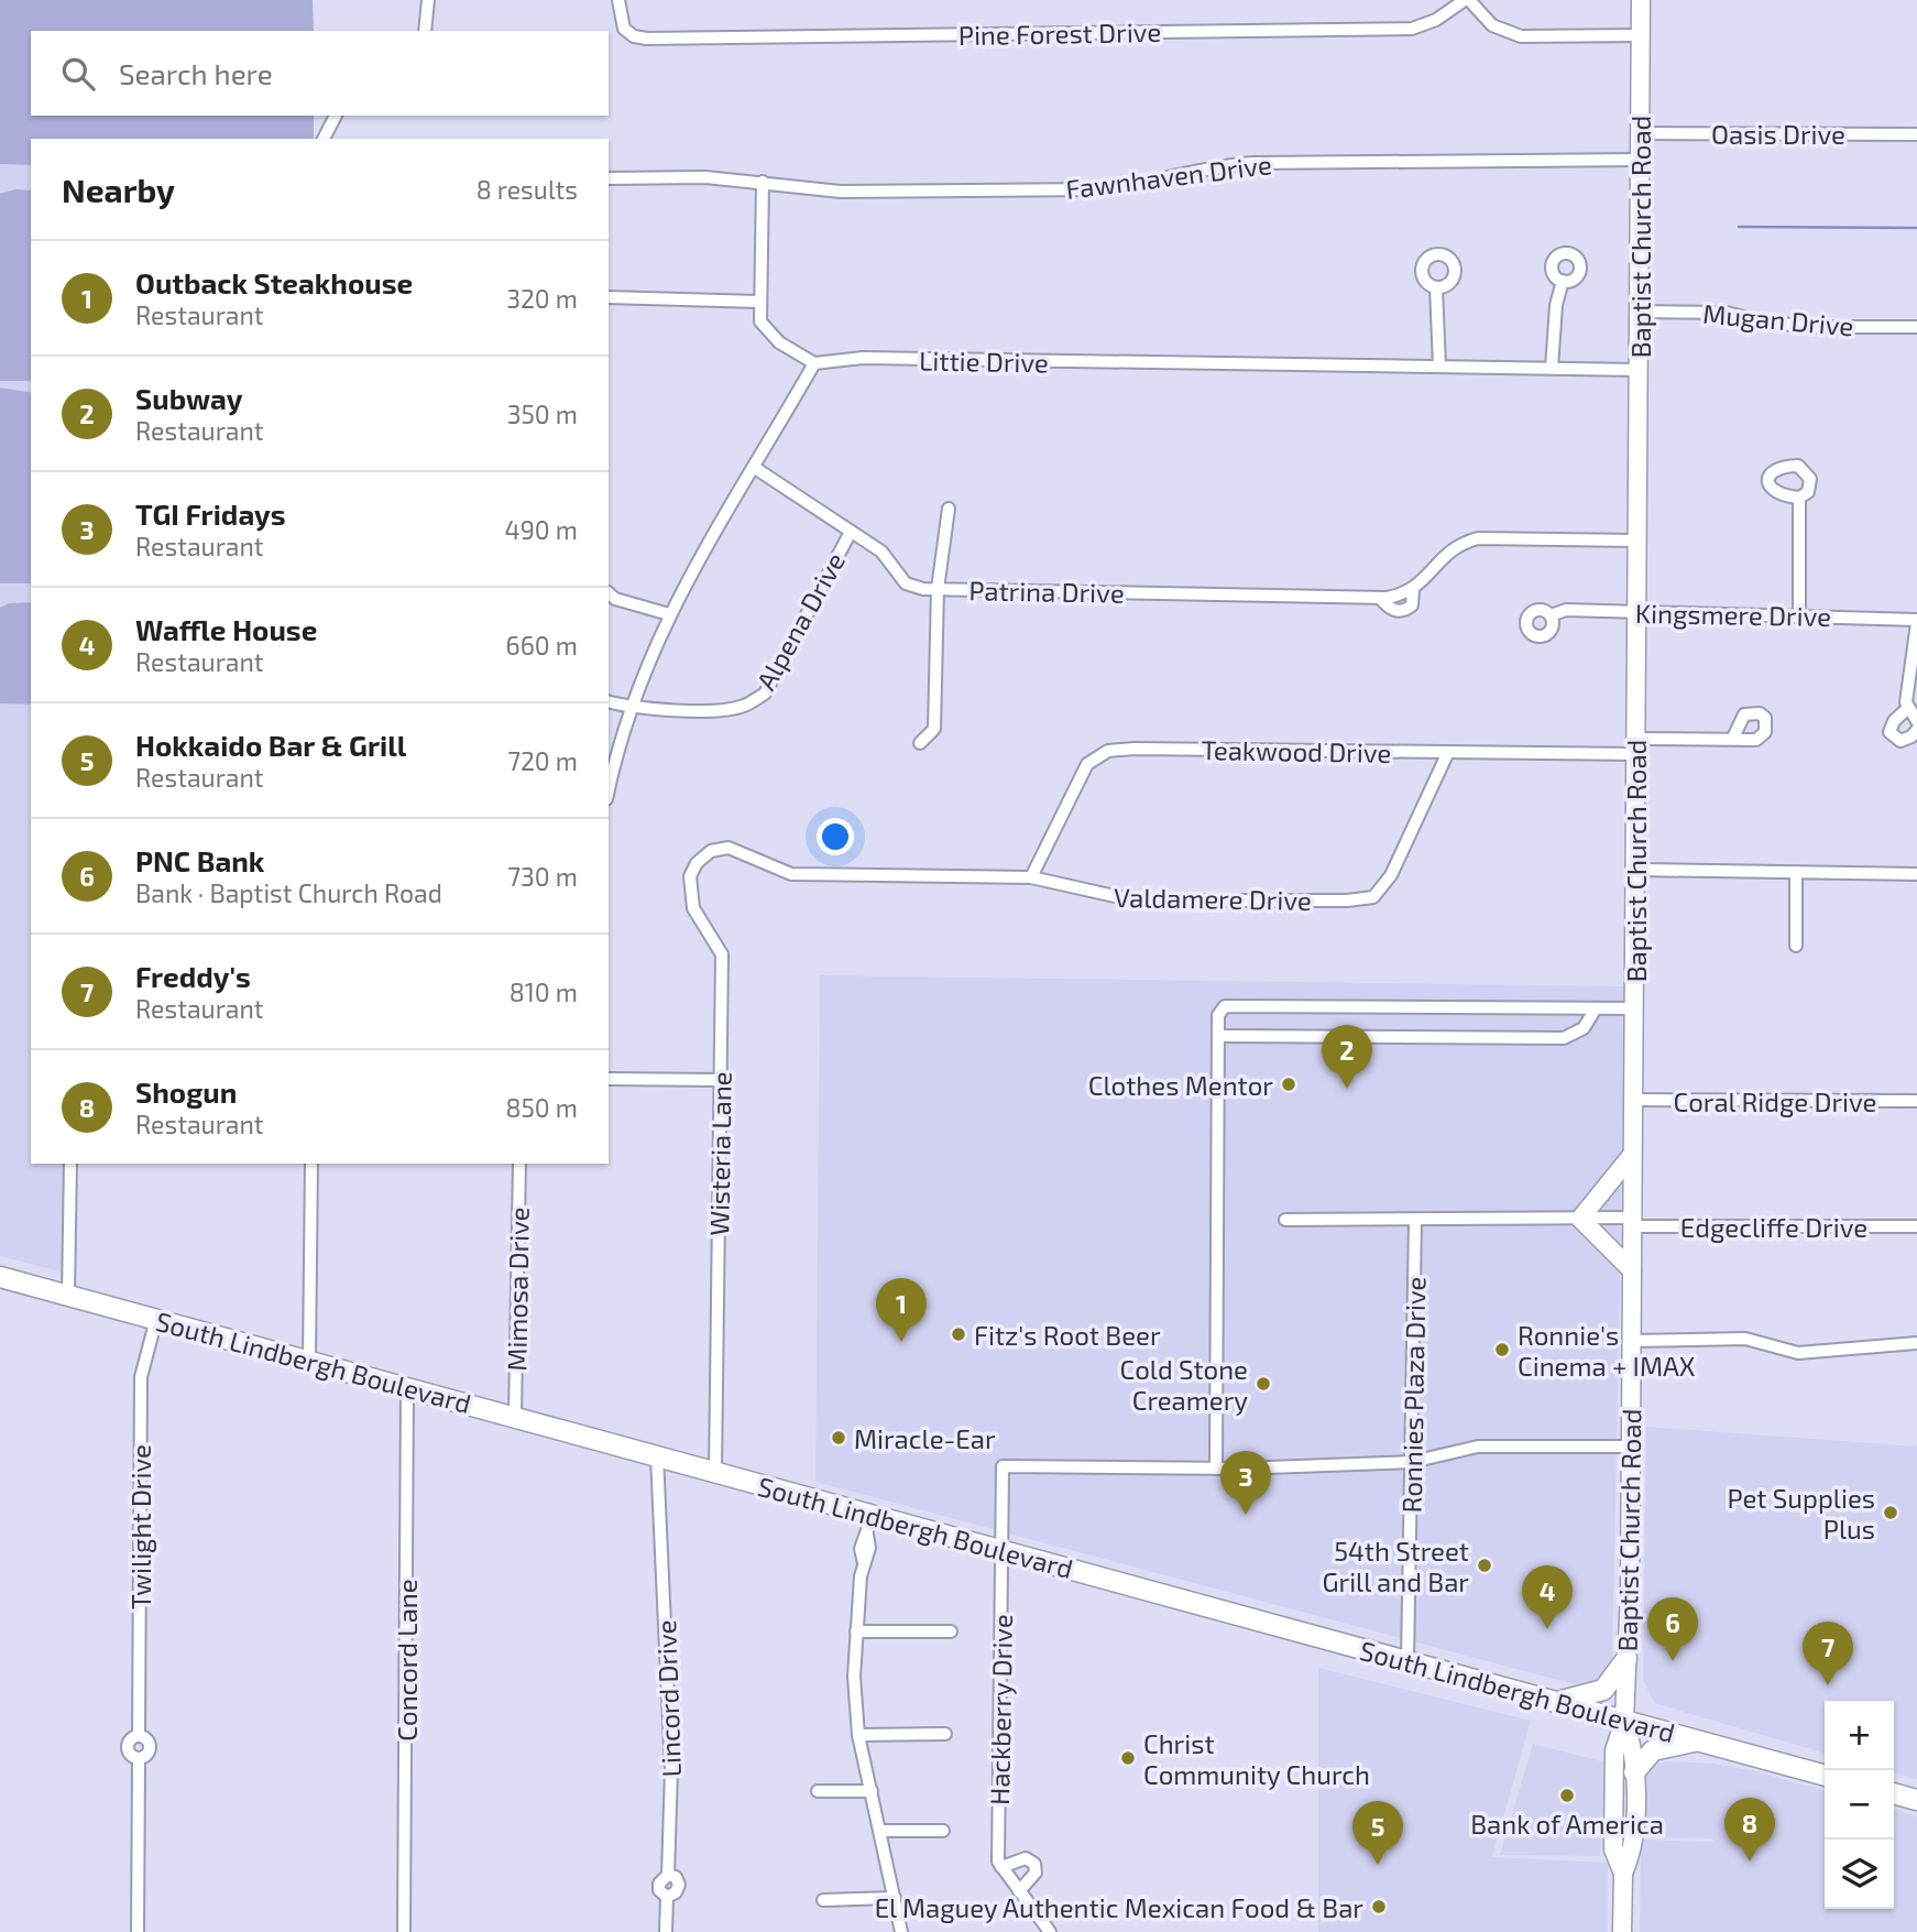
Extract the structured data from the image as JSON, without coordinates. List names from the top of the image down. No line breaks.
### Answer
{"streets":{"main road":["South Lindbergh Boulevard"],"street":["Pine Forest Drive","Oasis Drive","Fawnhaven Drive","Baptist Church Road","Mugan Drive","Littie Drive","Patrina Drive","Kingsmere Drive","Alpena Drive","Teakwood Drive","Valdamere Drive","Coral Ridge Drive","Wisteria Lane","Edgecliffe Drive","Mimosa Drive","Ronnies Plaza Drive","Twilight Drive","Concord Lane","Lincord Drive","Hackberry Drive"]},"crossings":[["Oasis Drive","Baptist Church Road"],["Fawnhaven Drive","Baptist Church Road"],["Baptist Church Road","Mugan Drive"],["Baptist Church Road","Littie Drive"],["Baptist Church Road","Patrina Drive"],["Baptist Church Road","Kingsmere Drive"],["Baptist Church Road","Teakwood Drive"],["Baptist Church Road","Coral Ridge Drive"],["Baptist Church Road","Edgecliffe Drive"],["Baptist Church Road","South Lindbergh Boulevard"],["Patrina Drive","Alpena Drive"],["Teakwood Drive","Valdamere Drive"],["Valdamere Drive","Wisteria Lane"],["Wisteria Lane","South Lindbergh Boulevard"],["Mimosa Drive","South Lindbergh Boulevard"],["South Lindbergh Boulevard","Ronnies Plaza Drive"],["South Lindbergh Boulevard","Twilight Drive"],["South Lindbergh Boulevard","Concord Lane"],["South Lindbergh Boulevard","Lincord Drive"],["South Lindbergh Boulevard","Hackberry Drive"]],"places":["Clothes Mentor","Fitz's Root Beer","Ronnie's Cinema + IMAX","Cold Stone Creamery","Miracle-Ear","Pet Supplies Plus","54th Street Grill and Bar","Christ Community Church","Bank of America","El Maguey Authentic Mexican Food & Bar"],"page":{"search":"Search here","heading":["Nearby","8 results"],"list":[{"mark":"1","name":"Outback Steakhouse","note":"Restaurant","value":"320 m"},{"mark":"2","name":"Subway","note":"Restaurant","value":"350 m"},{"mark":"3","name":"TGI Fridays","note":"Restaurant","value":"490 m"},{"mark":"4","name":"Waffle House","note":"Restaurant","value":"660 m"},{"mark":"5","name":"Hokkaido Bar & Grill","note":"Restaurant","value":"720 m"},{"mark":"6","name":"PNC Bank","note":"Bank · Baptist Church Road","value":"730 m"},{"mark":"7","name":"Freddy's","note":"Restaurant","value":"810 m"},{"mark":"8","name":"Shogun","note":"Restaurant","value":"850 m"}],"pins":["2","1","3","4","6","7","8","5"],"map_buttons":["+","−"]}}
